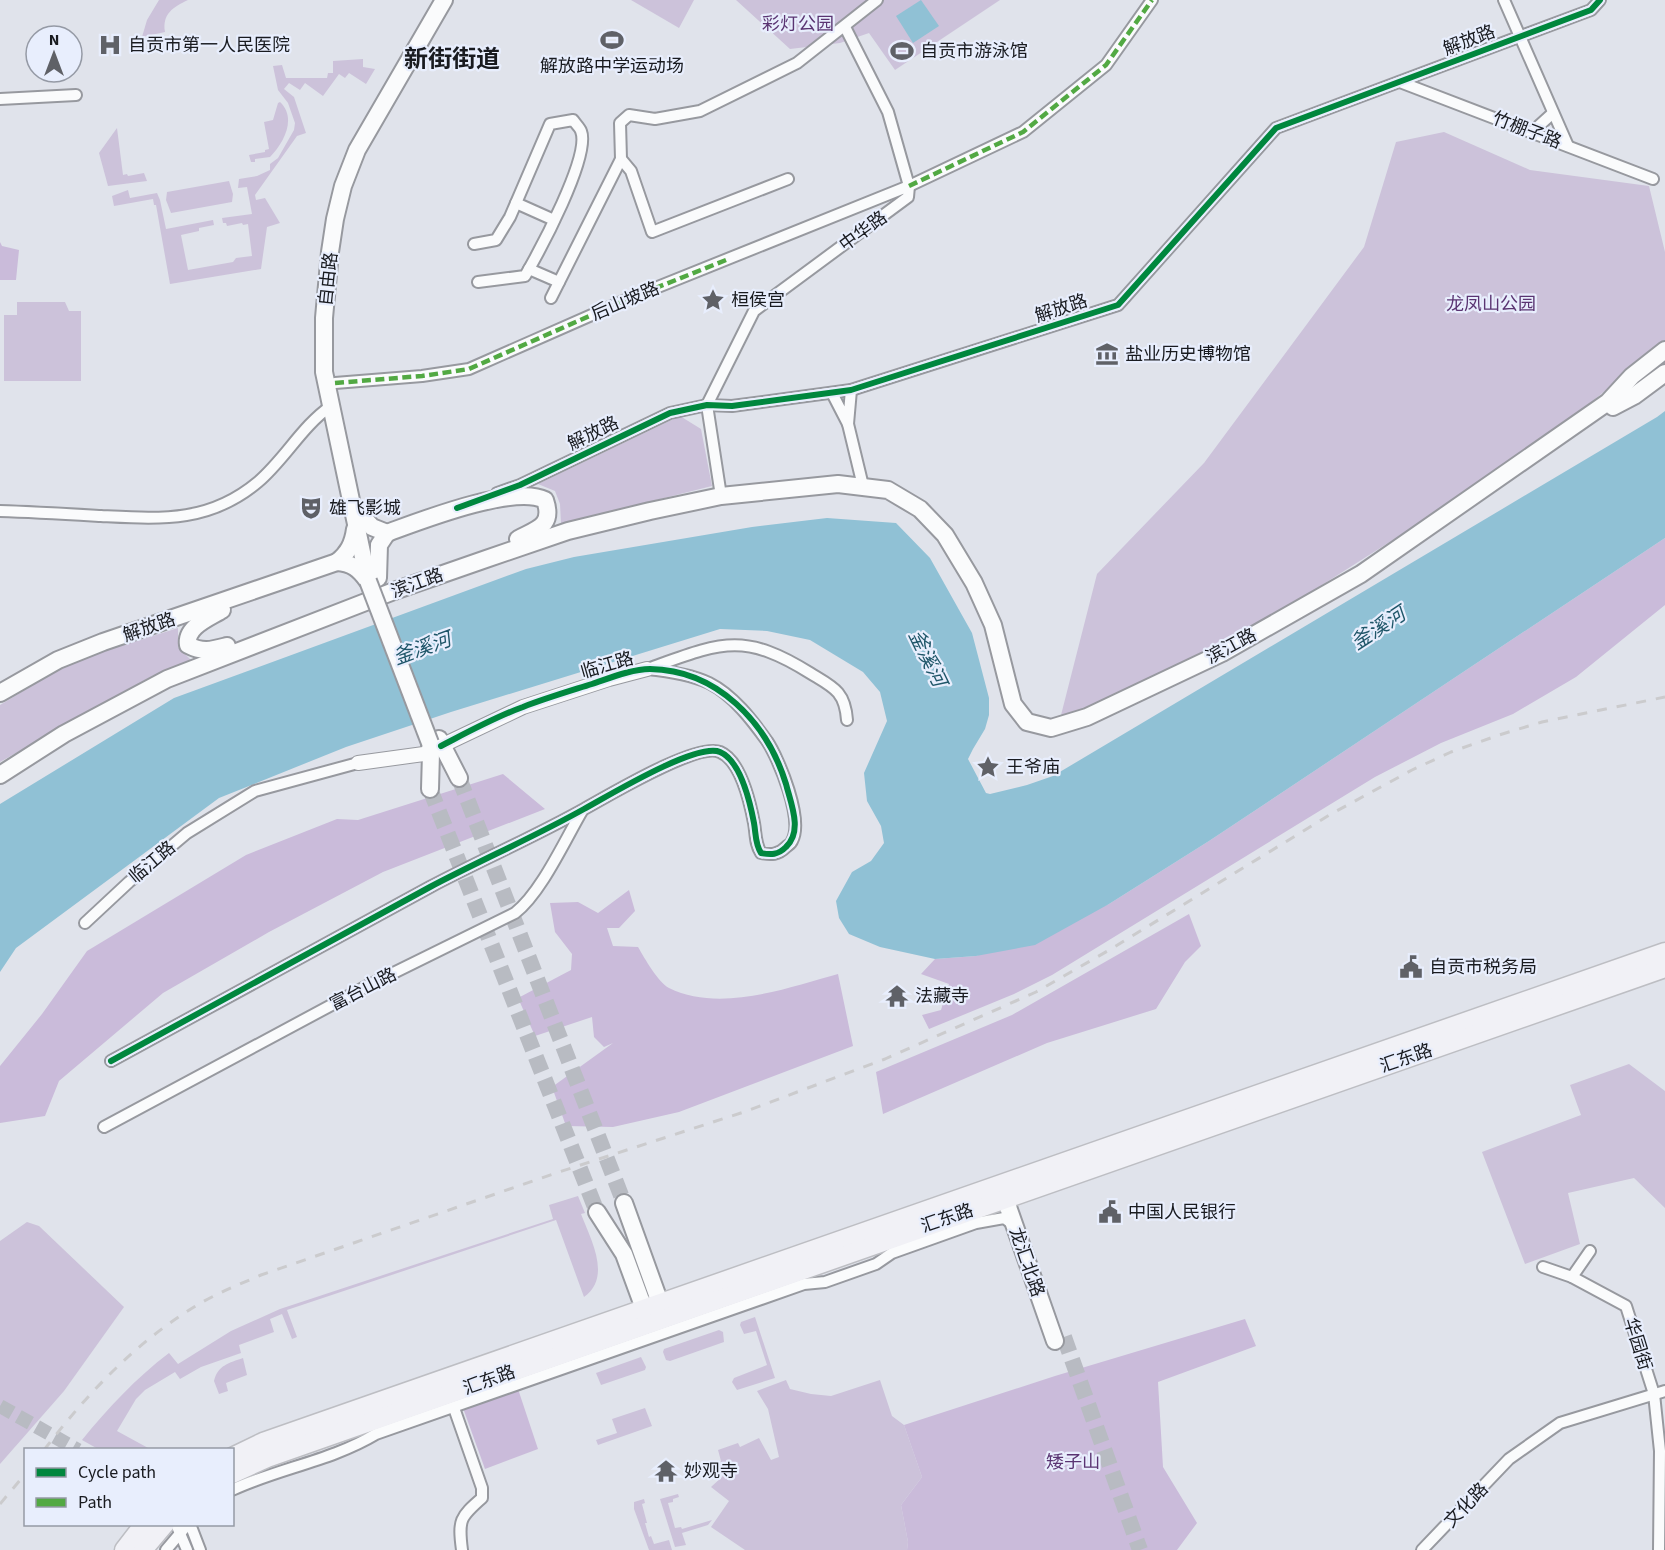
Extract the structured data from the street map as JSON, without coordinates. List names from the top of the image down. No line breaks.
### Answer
{"streets":{"main road":["解放路","自由路","滨江路","汇东路","龙汇北路"],"street":["竹棚子路","中华路","后山坡路","临江路","富台山路","华园街","文化路"]},"crossings":[["解放路","竹棚子路"],["解放路","中华路"],["中华路","后山坡路"],["自由路","后山坡路"],["自由路","临江路"],["临江路","富台山路"],["汇东路","龙汇北路"],["华园街","文化路"]],"districts":["新街街道"],"water":["釜溪河"],"parks":["彩灯公园","龙凤山公园","矮子山"],"places":{"sports":["解放路中学运动场","自贡市游泳馆"],"hospital":["自贡市第一人民医院"],"place":["桓侯宫","王爷庙"],"museum":["盐业历史博物馆"],"theatre":["雄飞影城"],"public building":["自贡市税务局","中国人民银行"],"temple":["法藏寺","妙观寺"]},"legend":["Cycle path","Path"],"north":"top"}
